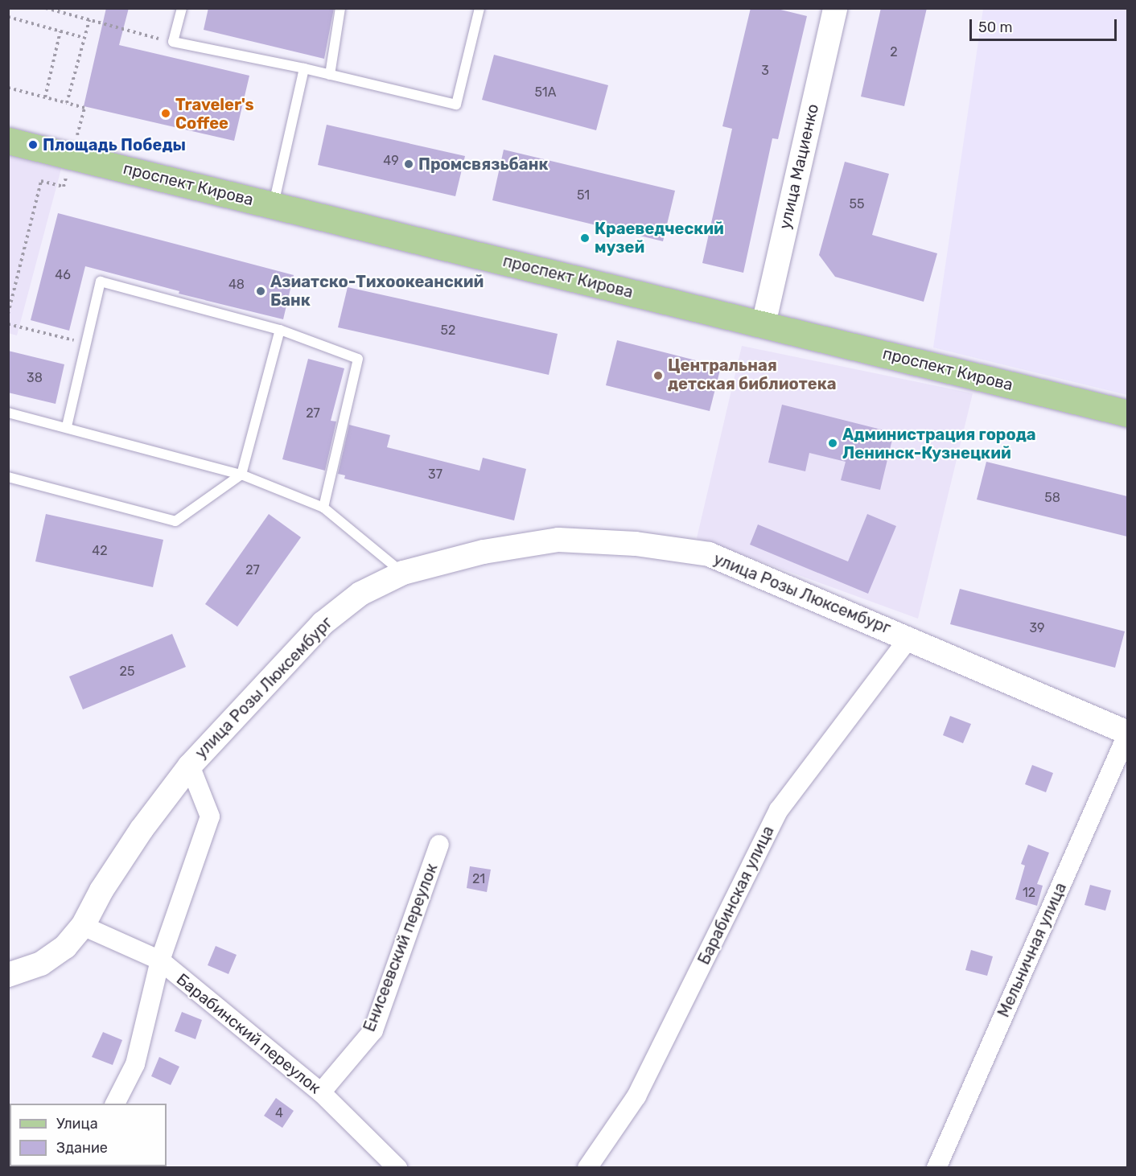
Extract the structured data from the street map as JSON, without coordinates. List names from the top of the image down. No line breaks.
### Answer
{"streets":{"main road":["проспект Кирова"],"street":["улица Мациенко","улица Розы Люксембург","Барабинская улица","Енисеевский переулок","Мельничная улица","Барабинский переулок"]},"crossings":[["улица Мациенко","проспект Кирова"],["улица Розы Люксембург","Барабинская улица"],["улица Розы Люксембург","Мельничная улица"],["улица Розы Люксембург","Барабинский переулок"],["Енисеевский переулок","Барабинский переулок"]],"places":["Traveler's Coffee","Площадь Победы","Промсвязьбанк","Краеведческий музей","Азиатско-Тихоокеанский Банк","Центральная детская библиотека","Администрация города Ленинск-Кузнецкий"],"house_numbers":["2","3","51А","49","51","55","46","48","52","38","27","37","58","42","27","39","25","21","12","4"],"legend":["Улица","Здание"],"scale_bar":"50 m"}
